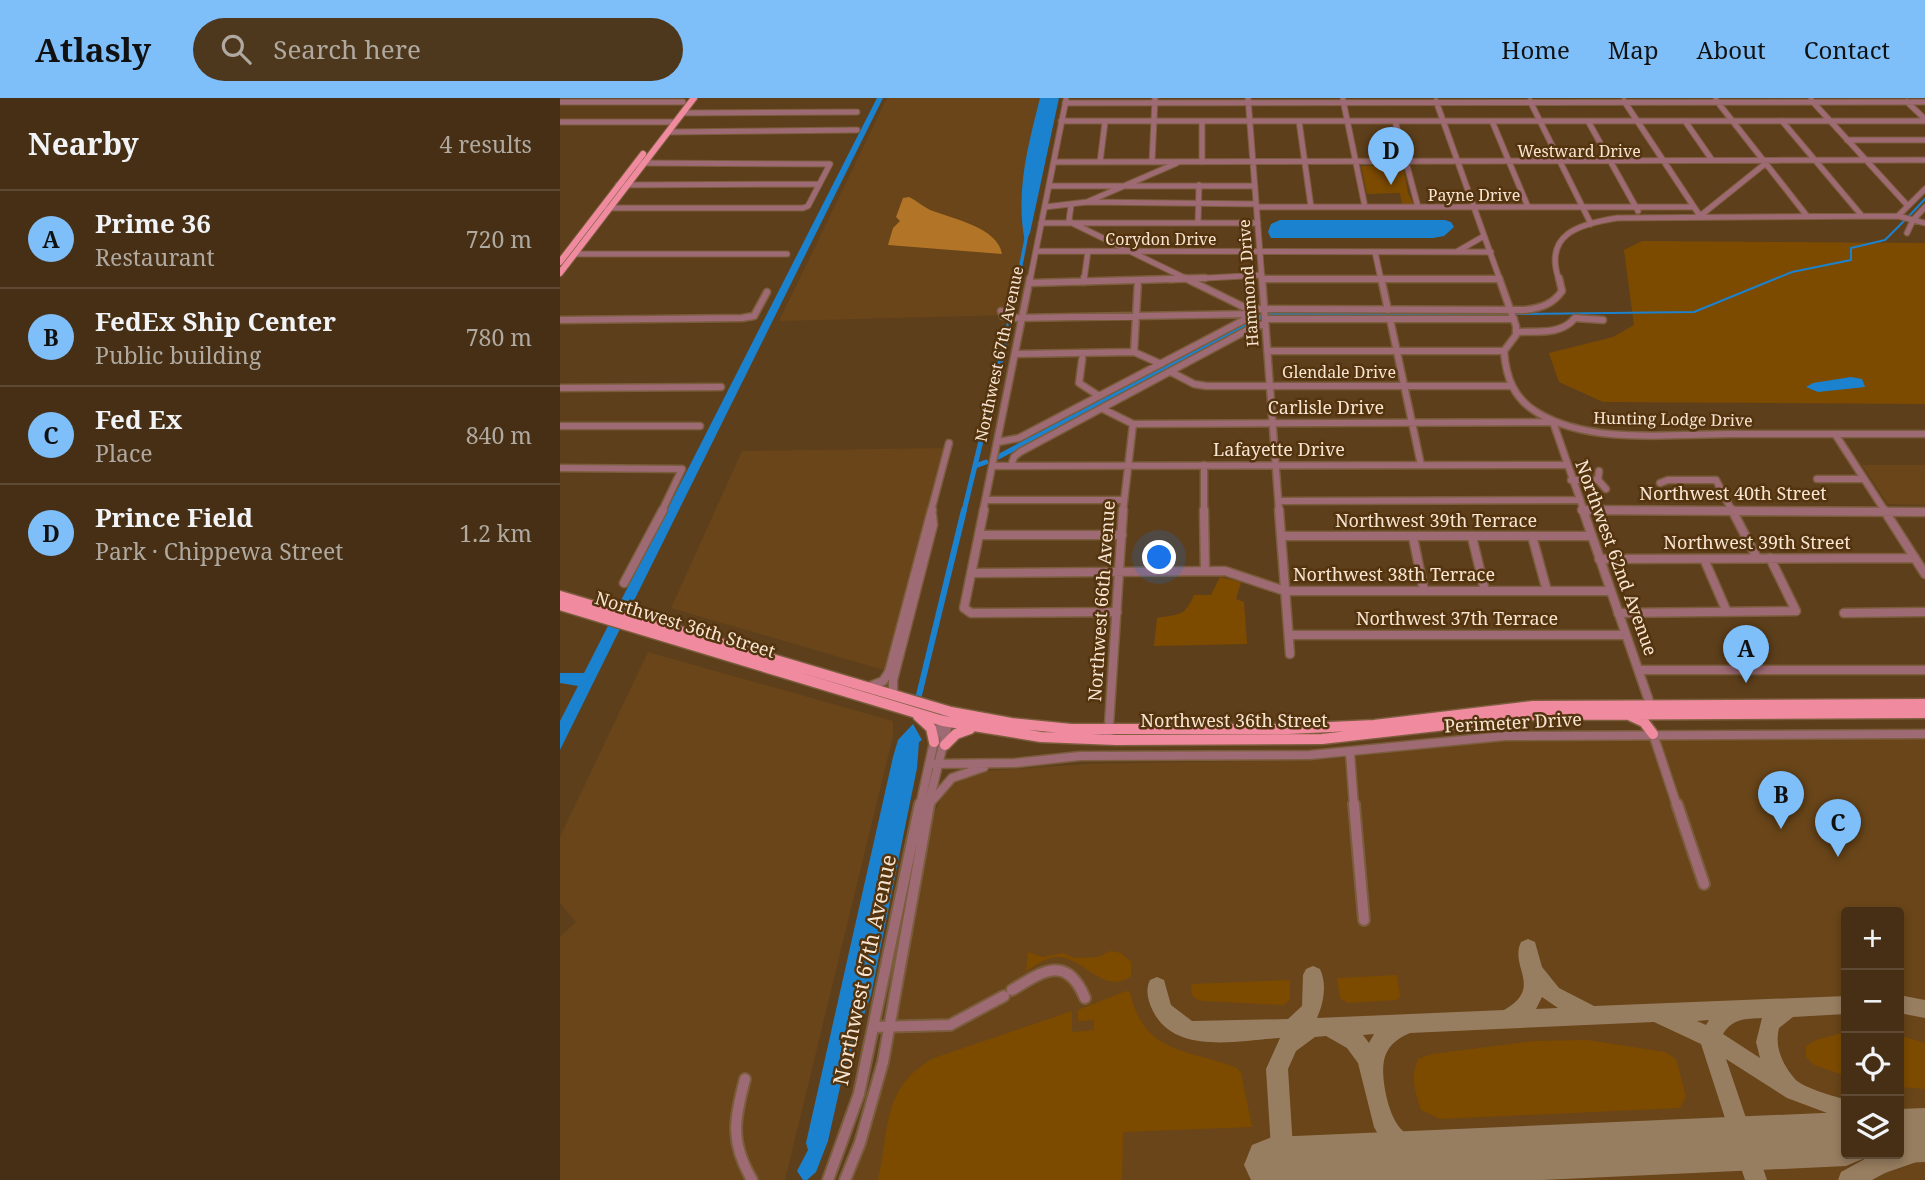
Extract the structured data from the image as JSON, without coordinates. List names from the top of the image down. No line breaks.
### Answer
{"streets":{"main road":["Northwest 36th Street"],"street":["Westward Drive","Payne Drive","Corydon Drive","Hammond Drive","Northwest 67th Avenue","Glendale Drive","Carlisle Drive","Hunting Lodge Drive","Lafayette Drive","Northwest 40th Street","Northwest 39th Terrace","Northwest 39th Street","Northwest 62nd Avenue","Northwest 38th Terrace","Northwest 66th Avenue","Northwest 37th Terrace","Perimeter Drive"]},"crossings":[["Westward Drive","Hammond Drive"],["Westward Drive","Northwest 67th Avenue"],["Payne Drive","Hammond Drive"],["Corydon Drive","Hammond Drive"],["Corydon Drive","Northwest 67th Avenue"],["Hammond Drive","Glendale Drive"],["Hammond Drive","Carlisle Drive"],["Hammond Drive","Lafayette Drive"],["Hammond Drive","Northwest 39th Terrace"],["Hammond Drive","Northwest 38th Terrace"],["Hammond Drive","Northwest 37th Terrace"],["Northwest 67th Avenue","Lafayette Drive"],["Northwest 67th Avenue","Northwest 38th Terrace"],["Northwest 67th Avenue","Northwest 66th Avenue"],["Northwest 67th Avenue","Northwest 36th Street"],["Glendale Drive","Hunting Lodge Drive"],["Carlisle Drive","Hunting Lodge Drive"],["Carlisle Drive","Northwest 62nd Avenue"],["Carlisle Drive","Northwest 66th Avenue"],["Hunting Lodge Drive","Northwest 62nd Avenue"],["Lafayette Drive","Northwest 62nd Avenue"],["Lafayette Drive","Northwest 66th Avenue"],["Northwest 40th Street","Northwest 62nd Avenue"],["Northwest 39th Terrace","Northwest 62nd Avenue"],["Northwest 39th Street","Northwest 62nd Avenue"],["Northwest 62nd Avenue","Northwest 38th Terrace"],["Northwest 62nd Avenue","Northwest 37th Terrace"],["Northwest 62nd Avenue","Northwest 36th Street"],["Northwest 38th Terrace","Northwest 66th Avenue"],["Northwest 66th Avenue","Northwest 36th Street"]],"page":{"header":"Atlasly","search":"Search here","nav":["Home","Map","About","Contact"],"heading":["Nearby","4 results"],"pins":["D","A","B","C"],"list":[{"mark":"A","name":"Prime 36","note":"Restaurant","value":"720 m"},{"mark":"B","name":"FedEx Ship Center","note":"Public building","value":"780 m"},{"mark":"C","name":"Fed Ex","note":"Place","value":"840 m"},{"mark":"D","name":"Prince Field","note":"Park · Chippewa Street","value":"1.2 km"}],"map_buttons":["+","−"]}}
